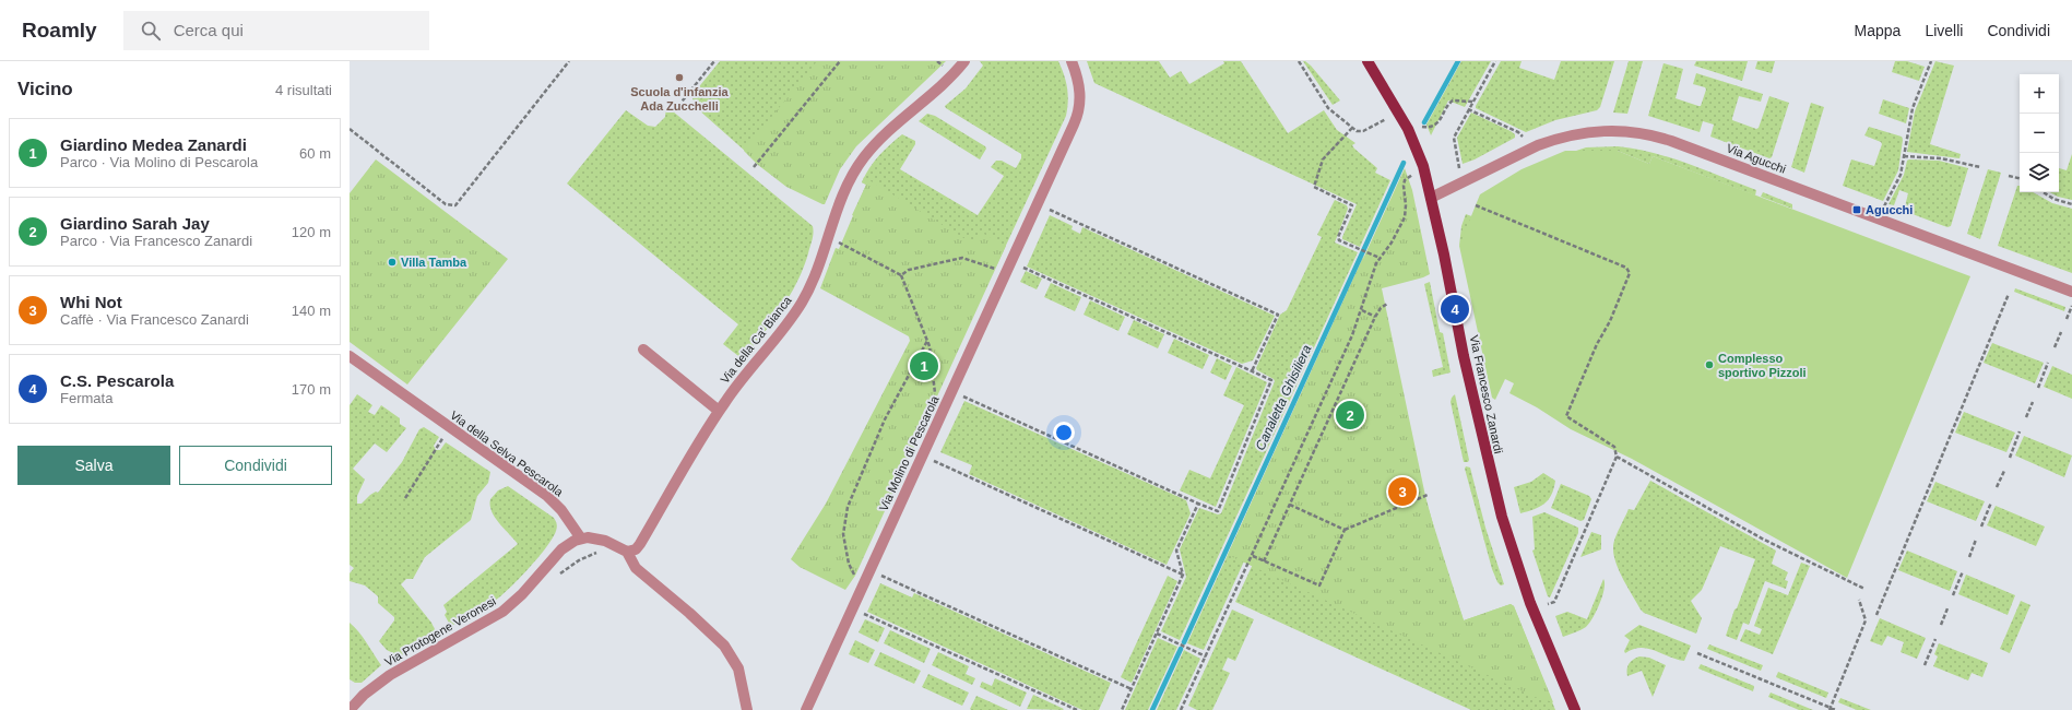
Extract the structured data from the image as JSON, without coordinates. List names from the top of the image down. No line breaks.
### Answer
{"streets":{"main road":["Via Francesco Zanardi"],"street":["Via Agucchi","Via della Ca' Bianca","Via della Selva Pescarola","Via Molino di Pescarola","Via Protogene Veronesi"]},"crossings":[["Via Agucchi","Via Francesco Zanardi"],["Via della Selva Pescarola","Via Protogene Veronesi"]],"water":["Canaletta Ghisiliera"],"places":{"other":["Scuola d'infanzia Ada Zucchelli","Villa Tamba","Complesso sportivo Pizzoli"],"transit":["Agucchi"]},"page":{"header":"Roamly","search":"Cerca qui","nav":["Mappa","Livelli","Condividi"],"heading":["Vicino","4 risultati"],"map_buttons":["+","−"],"list":[{"mark":"1","name":"Giardino Medea Zanardi","note":"Parco · Via Molino di Pescarola","value":"60 m"},{"mark":"2","name":"Giardino Sarah Jay","note":"Parco · Via Francesco Zanardi","value":"120 m"},{"mark":"3","name":"Whi Not","note":"Caffè · Via Francesco Zanardi","value":"140 m"},{"mark":"4","name":"C.S. Pescarola","note":"Fermata","value":"170 m"}],"pins":["4","1","2","3"],"buttons":["Salva","Condividi"]}}
